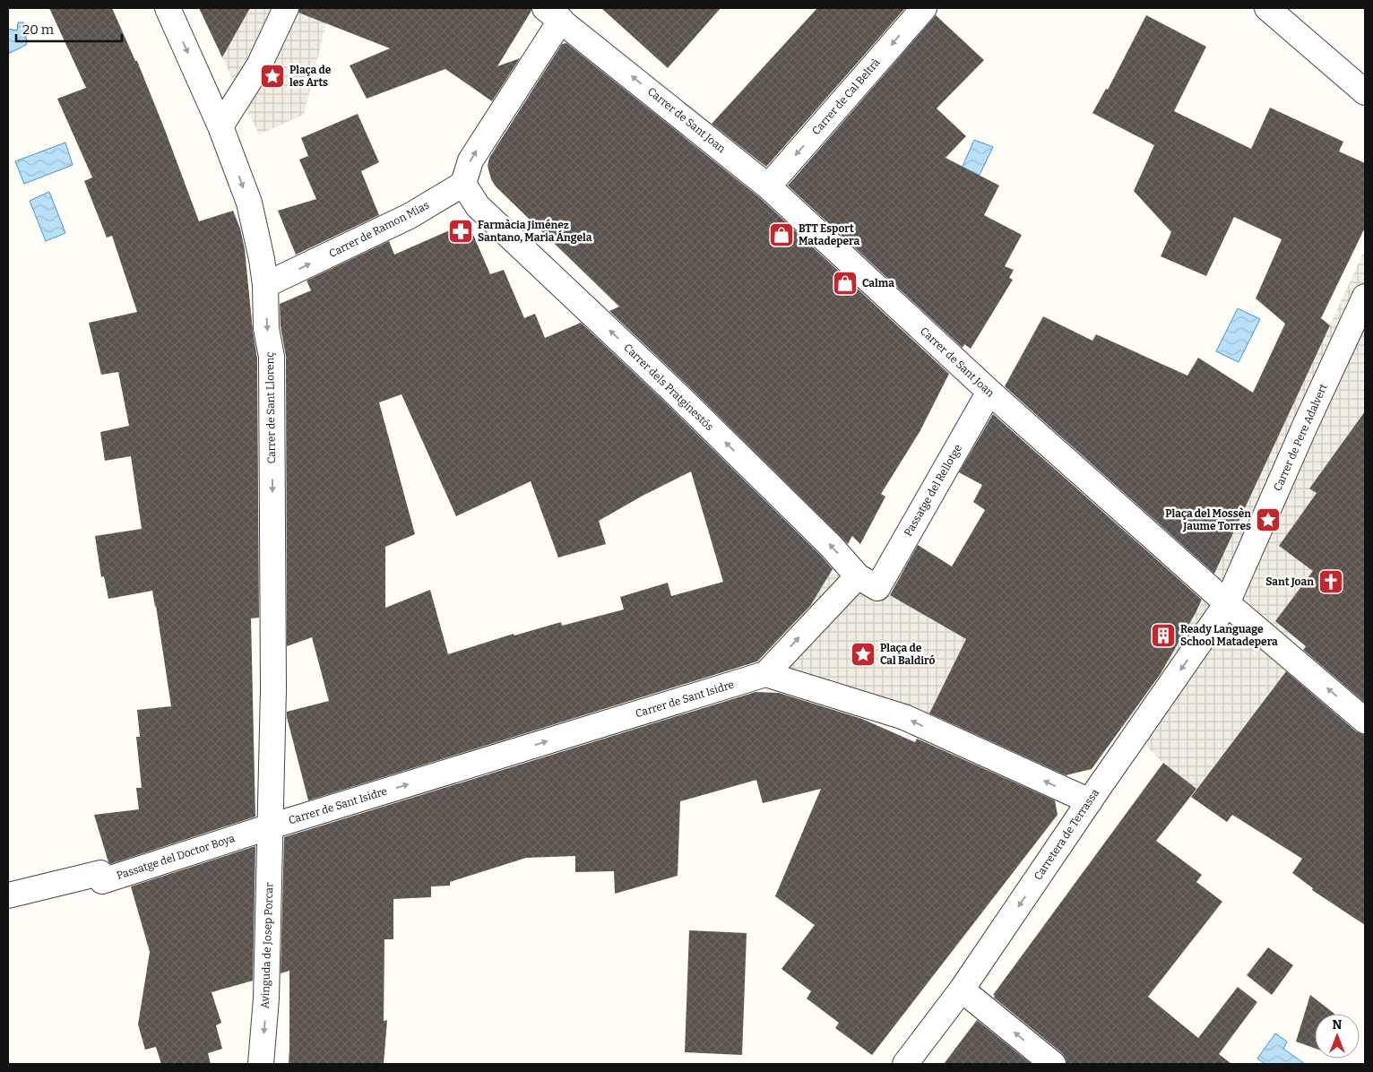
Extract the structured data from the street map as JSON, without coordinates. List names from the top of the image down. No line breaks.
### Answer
{"streets":{"street":["Carrer de Cal Beltrà","Carrer de Sant Joan","Carrer de Ramon Mias","Carrer dels Pratginestós","Carrer de Sant Llorenç","Carrer de Pere Adalvert","Passatge del Rellotge","Carrer de Sant Isidre","Carretera de Terrassa","Passatge del Doctor Boya","Avinguda de Josep Porcar"]},"crossings":[["Carrer de Cal Beltrà","Carrer de Sant Joan"],["Carrer de Sant Joan","Carrer de Pere Adalvert"],["Carrer de Sant Joan","Passatge del Rellotge"],["Carrer de Sant Joan","Carretera de Terrassa"],["Carrer de Ramon Mias","Carrer dels Pratginestós"],["Carrer de Ramon Mias","Carrer de Sant Llorenç"],["Carrer dels Pratginestós","Passatge del Rellotge"],["Carrer de Sant Llorenç","Carrer de Sant Isidre"],["Carrer de Sant Llorenç","Passatge del Doctor Boya"],["Carrer de Sant Llorenç","Avinguda de Josep Porcar"],["Carrer de Pere Adalvert","Carretera de Terrassa"],["Carrer de Sant Isidre","Passatge del Doctor Boya"],["Carrer de Sant Isidre","Avinguda de Josep Porcar"],["Passatge del Doctor Boya","Avinguda de Josep Porcar"]],"one_way":["Carrer de Cal Beltrà","Carrer de Sant Joan","Carrer de Ramon Mias","Carrer dels Pratginestós","Carrer de Sant Llorenç","Carrer de Sant Isidre","Carretera de Terrassa","Avinguda de Josep Porcar"],"places":{"place":["Plaça de les Arts","Plaça del Mossèn Jaume Torres","Plaça de Cal Baldiró"],"pharmacy":["Farmàcia Jiménez Santano, Maria Ángela"],"shop":["BTT Esport Matadepera","Calma"],"church":["Sant Joan"],"building":["Ready Language School Matadepera"]},"scale_bar":"20 m","north":"top"}
